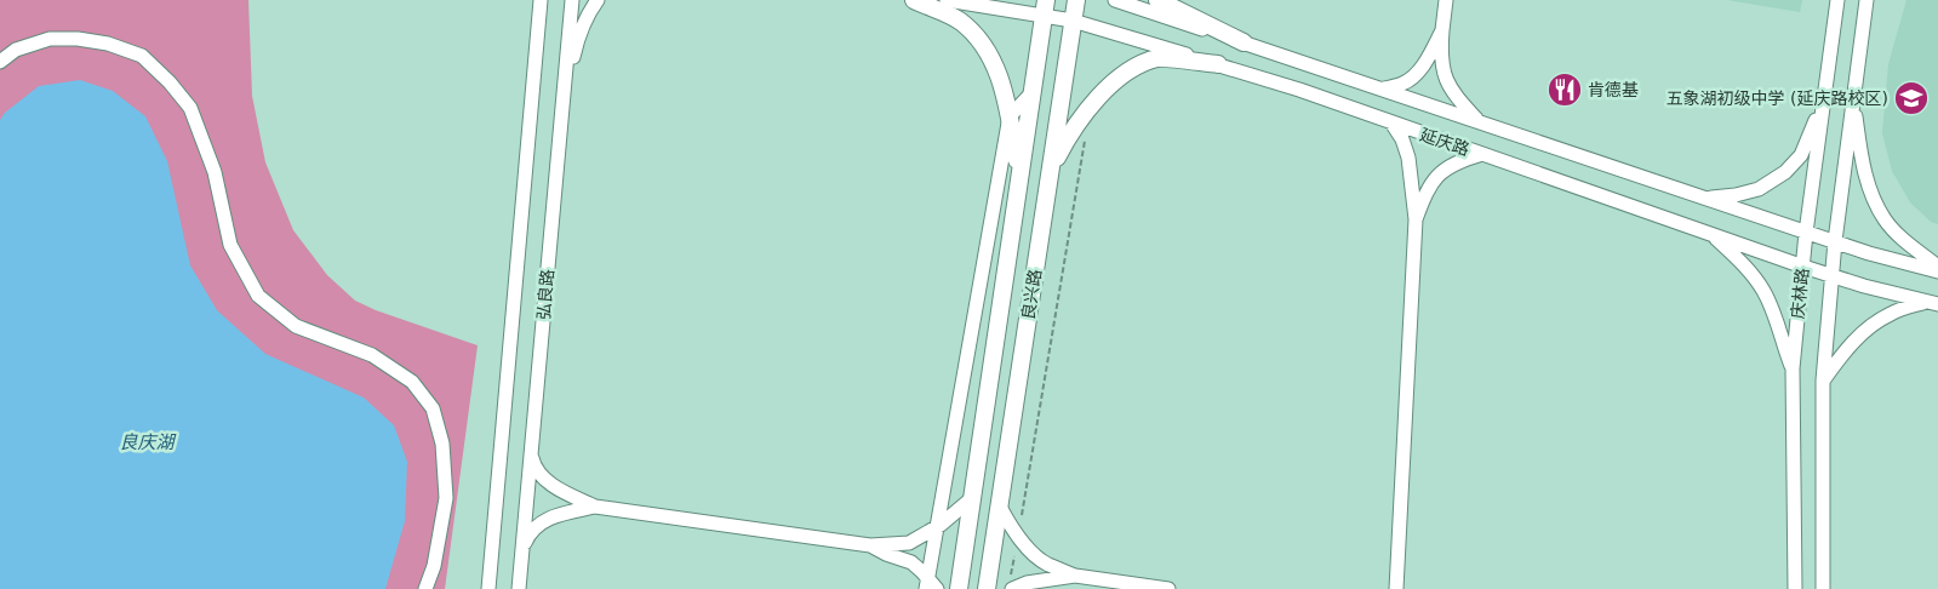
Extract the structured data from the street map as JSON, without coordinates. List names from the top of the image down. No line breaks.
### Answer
{"streets":{"main road":["良兴路"],"street":["延庆路","庆林路","弘良路"]},"crossings":[["延庆路","庆林路"],["延庆路","良兴路"]],"water":["良庆湖"],"places":{"restaurant":["肯德基"],"school or university":["五象湖初级中学 (延庆路校区)"]}}
